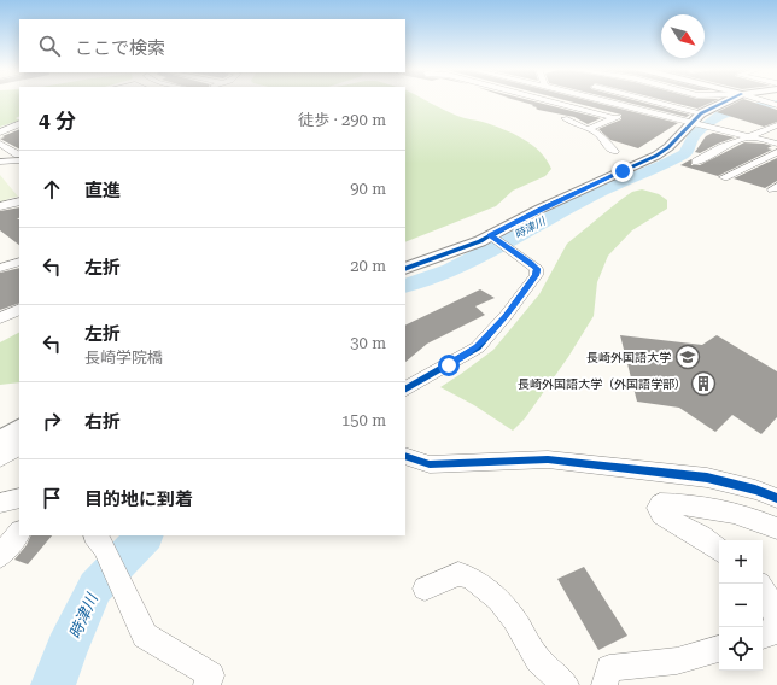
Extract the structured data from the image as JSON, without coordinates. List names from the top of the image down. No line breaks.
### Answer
{"water":["時津川"],"places":{"school or university":["長崎外国語大学"],"building":["長崎外国語大学（外国語学部）"]},"north":"bottom right","page":{"search":"ここで検索","heading":["4 分","徒歩 · 290 m"],"list":[["直進","90 m"],["左折","20 m"],["左折","長崎学院橋","30 m"],["右折","150 m"],"目的地に到着"],"map_buttons":["+","−"]}}
